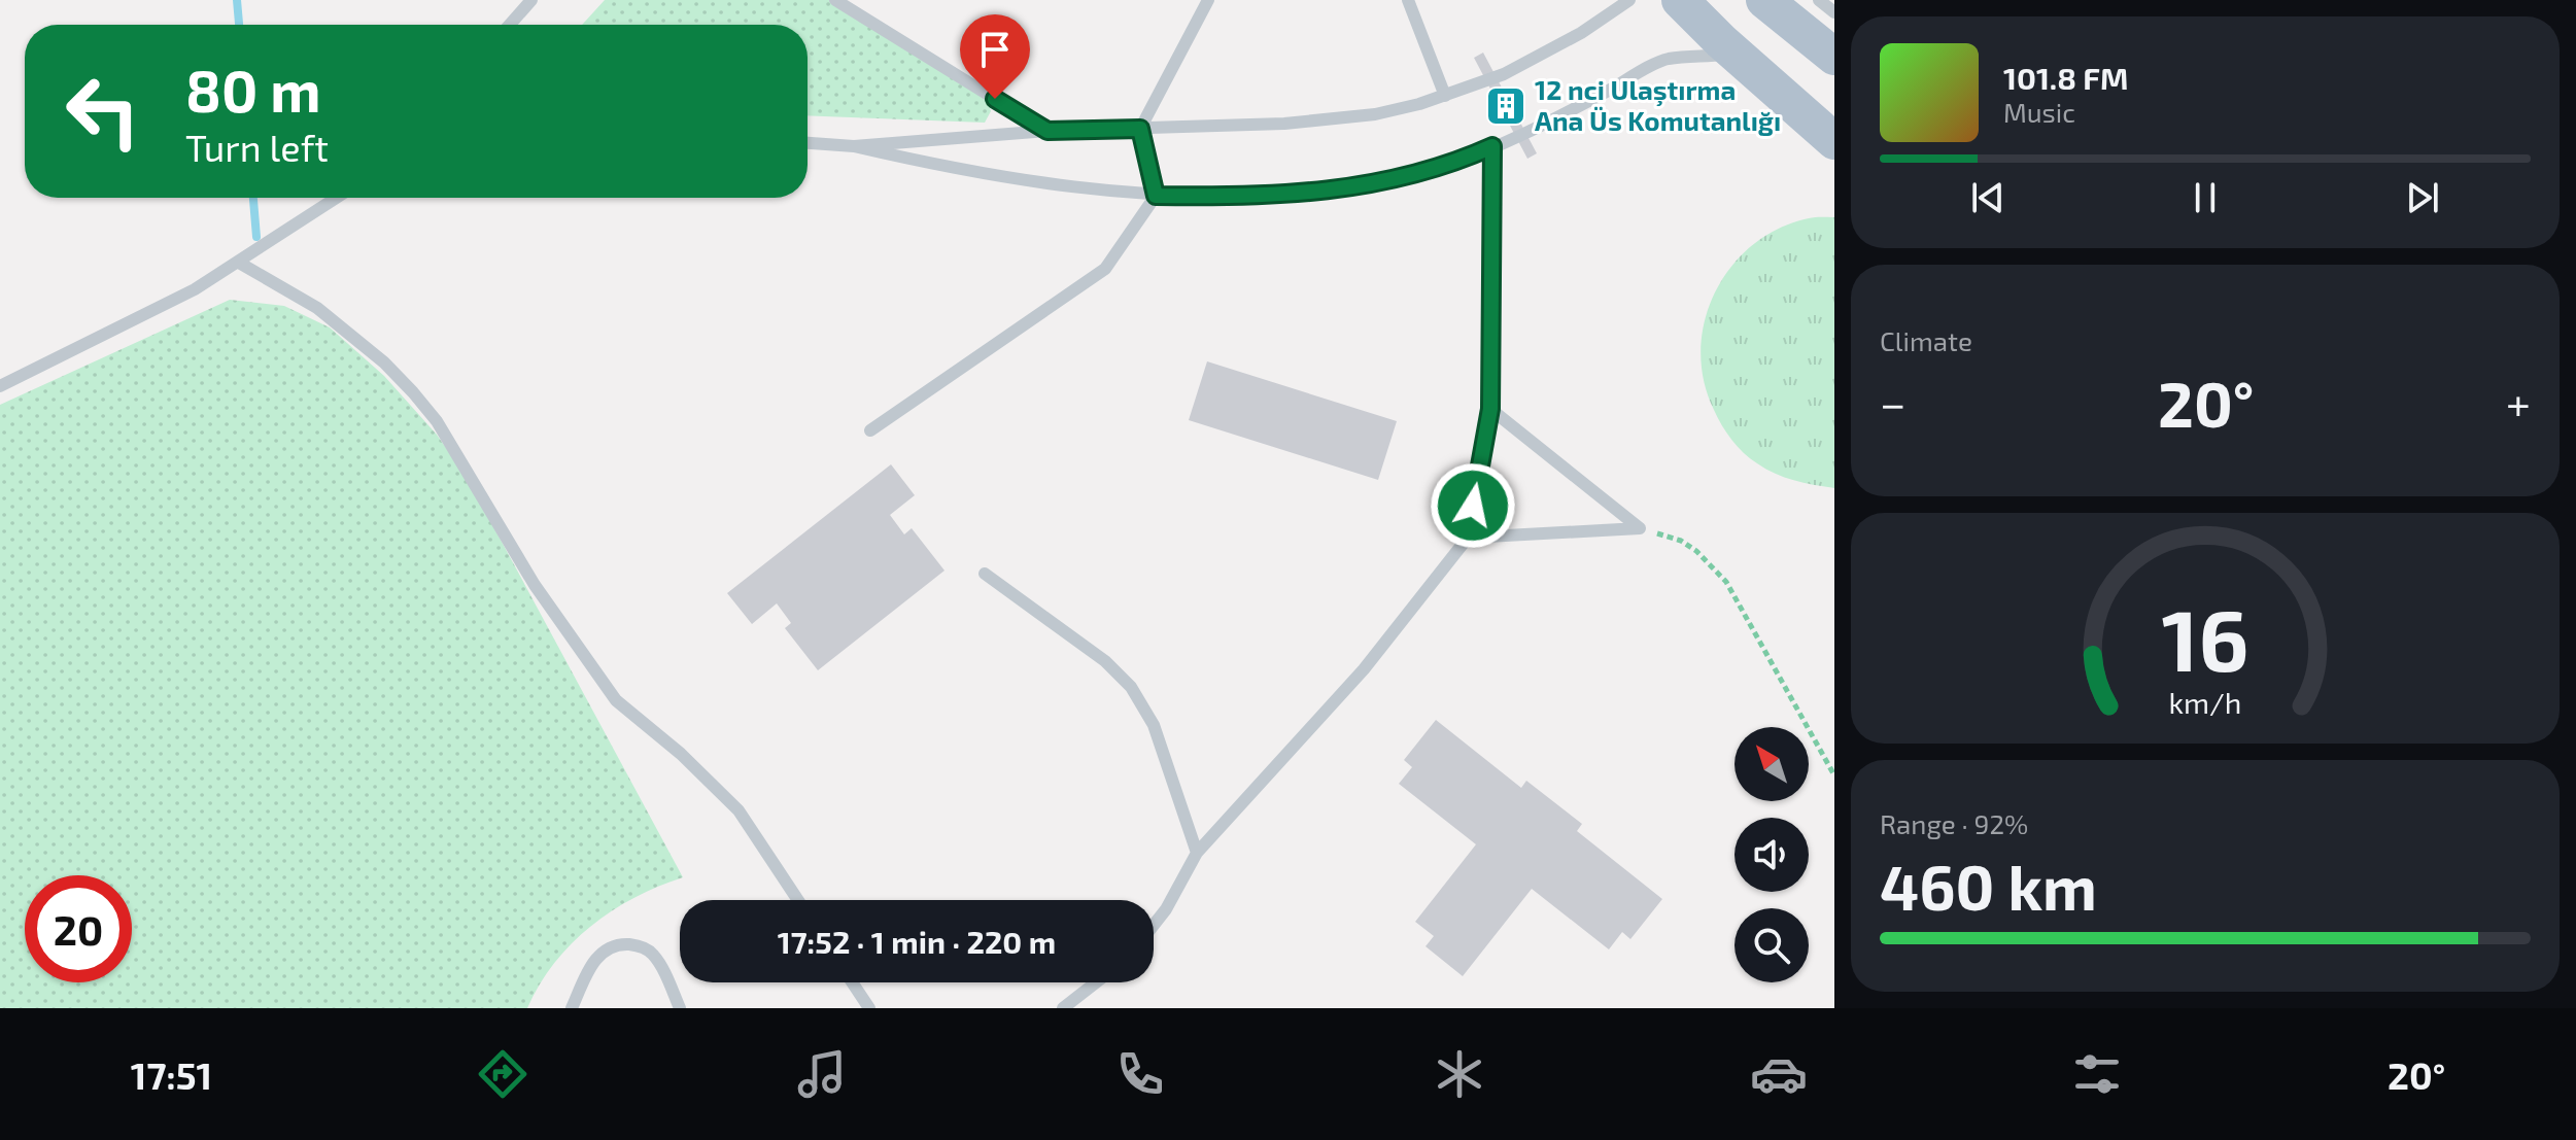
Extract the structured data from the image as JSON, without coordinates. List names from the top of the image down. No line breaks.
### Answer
{"places":{"building":["12 nci Ulaştırma Ana Üs Komutanlığı"]},"north":"top left","page":{"turn":["80 m","Turn left"],"song":["101.8 FM","Music"],"tile":["Climate",["Range · 92%","460 km"]],"heat":["−","20°","+"],"limit":"20","trip":"17:52 · 1 min · 220 m","tabs":["17:51","20°"],"gauge":["16","km/h"]}}
